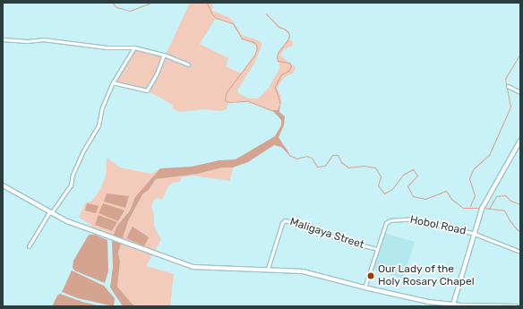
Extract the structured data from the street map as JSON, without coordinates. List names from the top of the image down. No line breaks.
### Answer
{"streets":{"street":["Hobol Road","Maligaya Street"]},"crossings":[["Hobol Road","Maligaya Street"]],"places":["Our Lady of the Holy Rosary Chapel"]}
